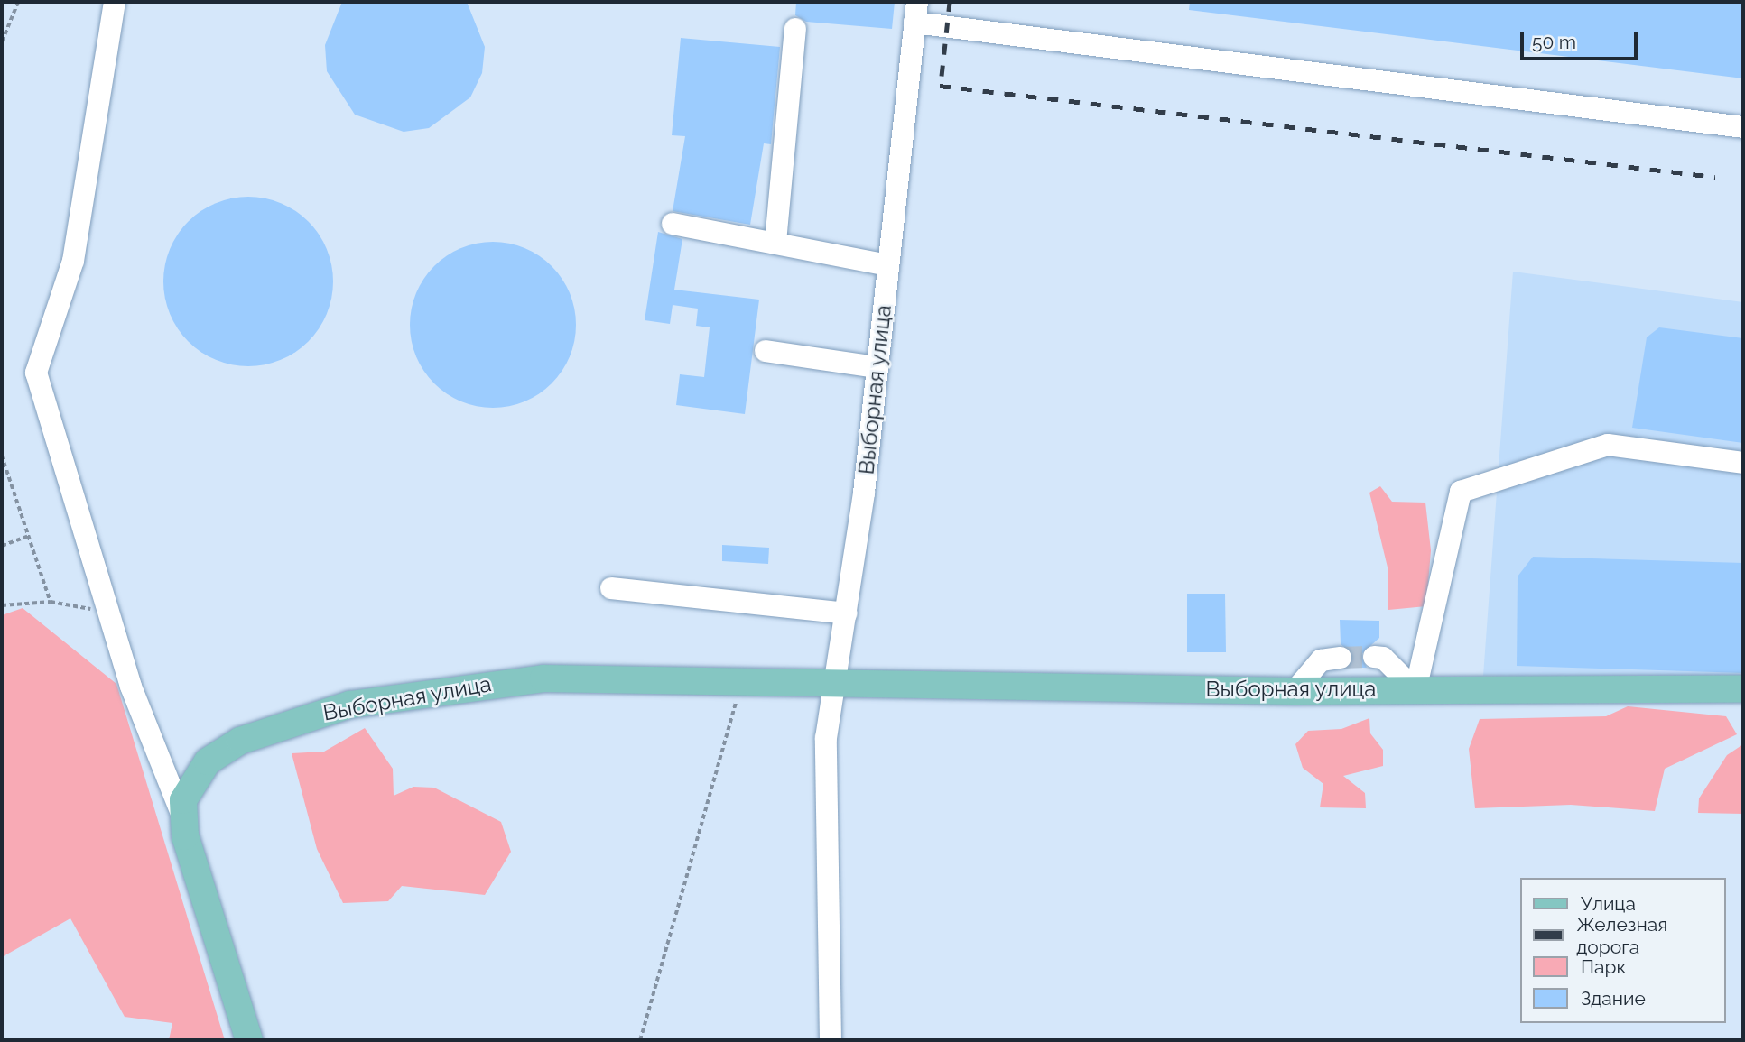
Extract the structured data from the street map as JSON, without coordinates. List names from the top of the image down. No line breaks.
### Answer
{"streets":{"main road":["Выборная улица"]},"legend":["Улица","Железная дорога","Парк","Здание"],"scale_bar":"50 m"}
